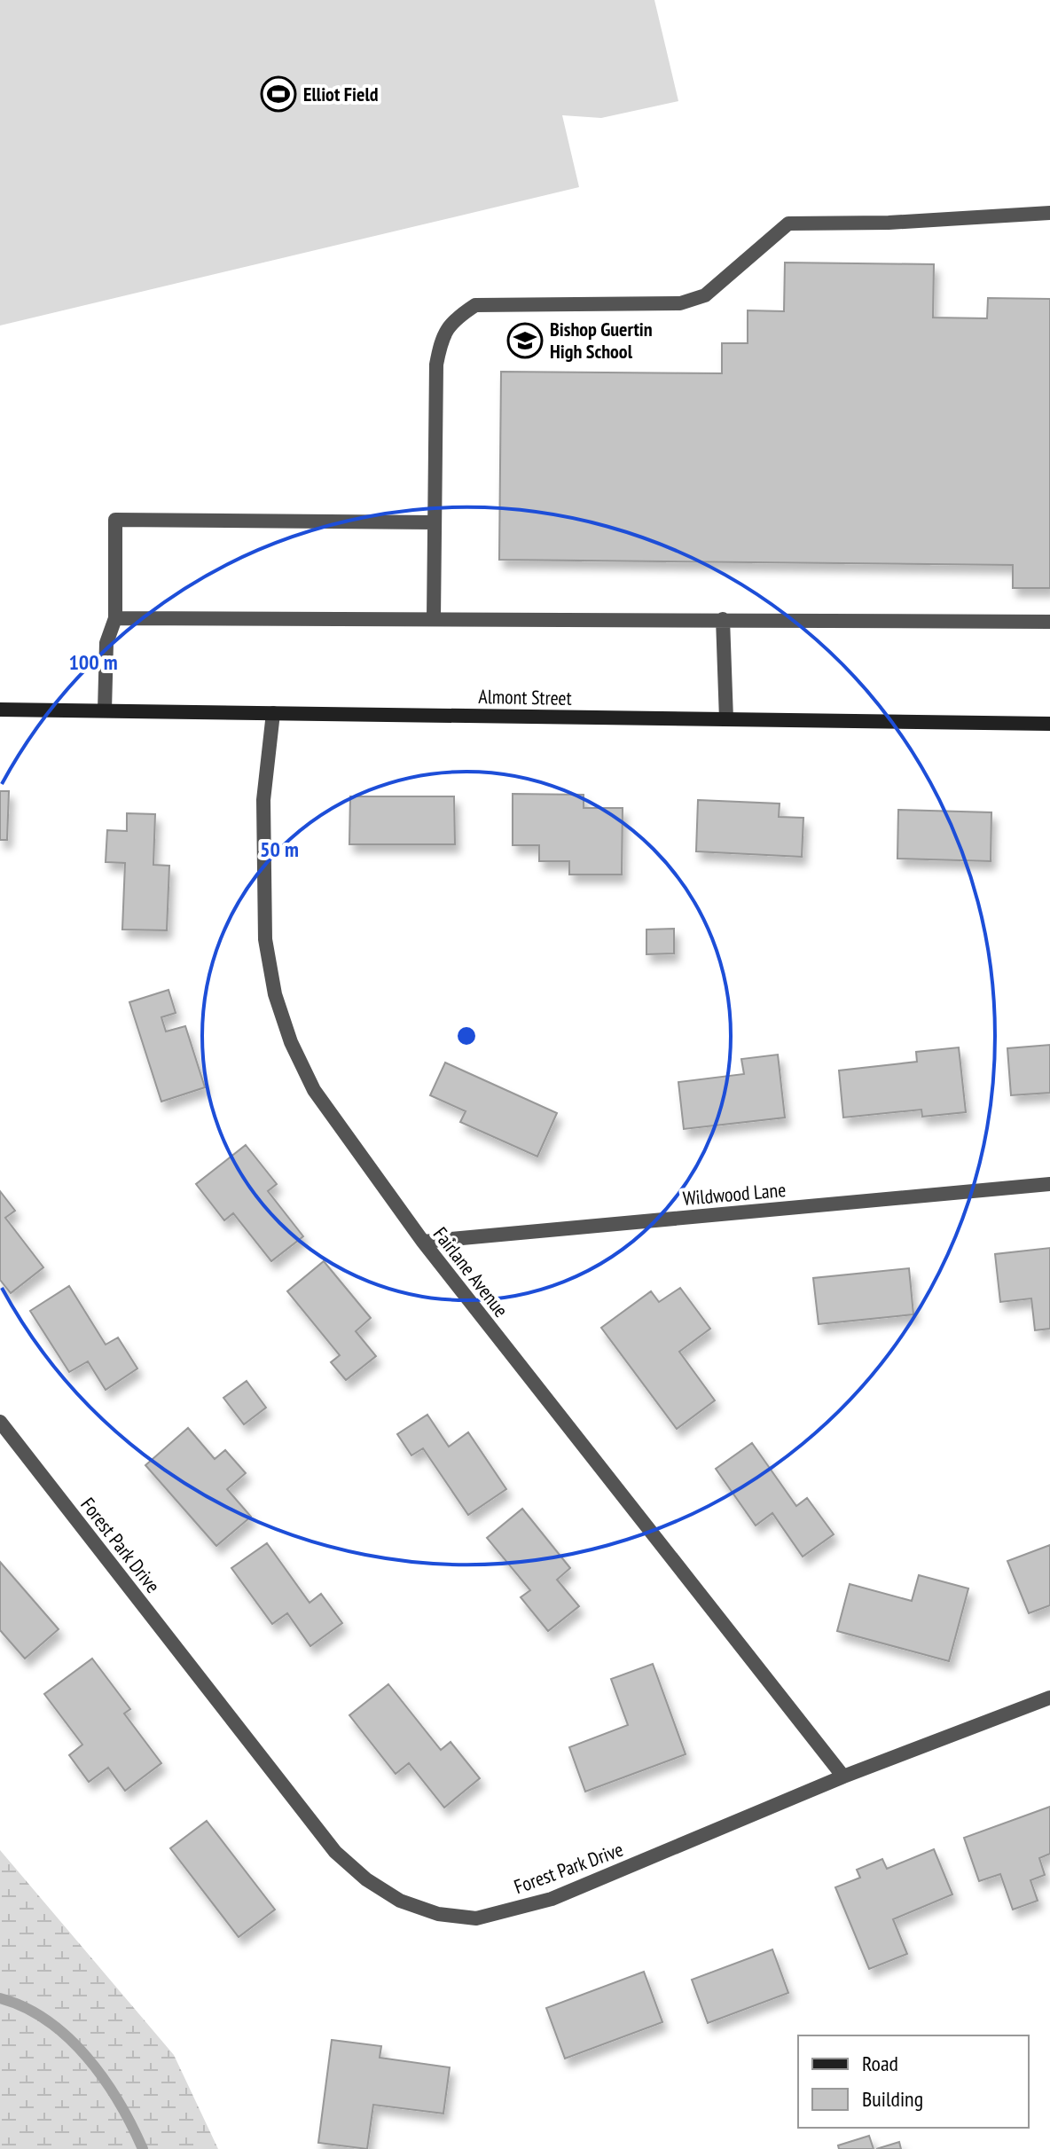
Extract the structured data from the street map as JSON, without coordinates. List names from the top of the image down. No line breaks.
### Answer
{"streets":{"street":["Almont Street","Wildwood Lane","Fairlane Avenue","Forest Park Drive"]},"crossings":[["Almont Street","Fairlane Avenue"],["Wildwood Lane","Fairlane Avenue"],["Fairlane Avenue","Forest Park Drive"]],"places":{"sports":["Elliot Field"],"school or university":["Bishop Guertin High School"]},"legend":["Road","Building"],"rings":["100 m","50 m"]}
